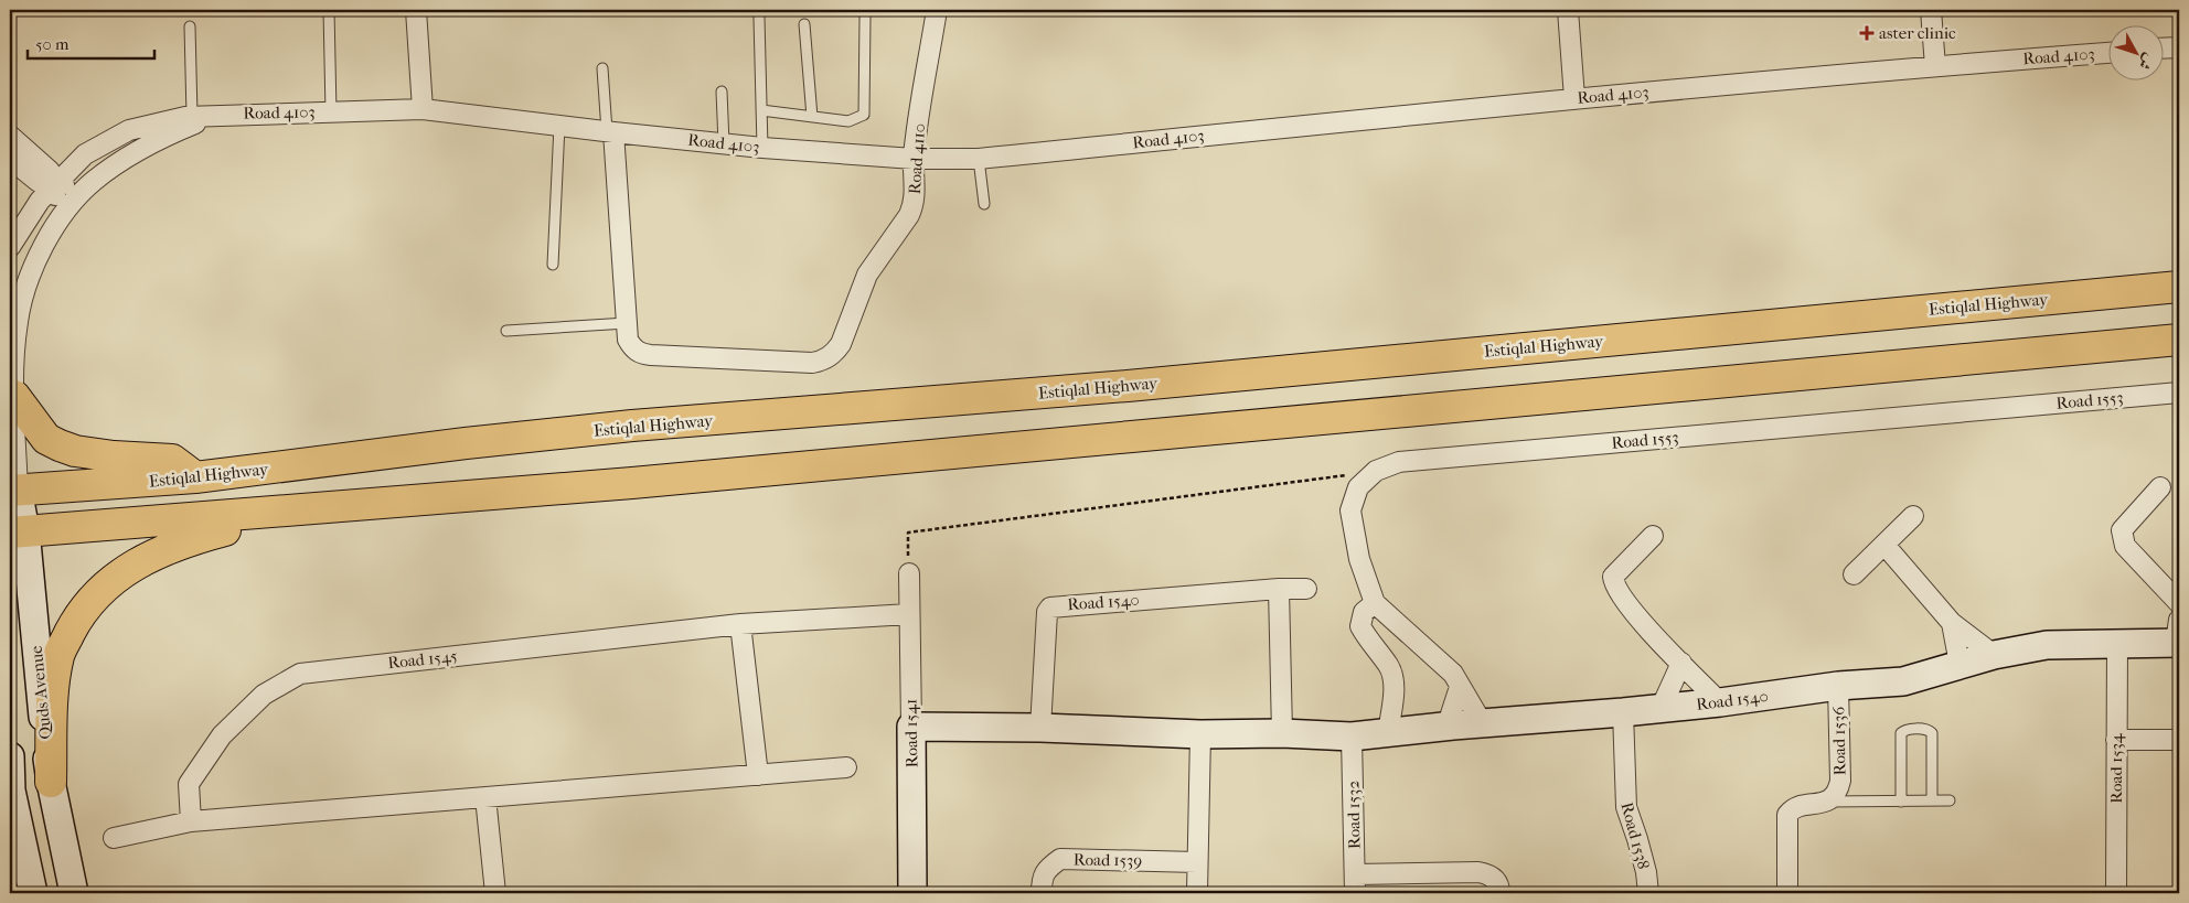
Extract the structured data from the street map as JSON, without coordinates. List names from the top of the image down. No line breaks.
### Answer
{"streets":{"main road":["Estiqlal Highway"],"street":["Road 4103","Road 4110","Road 1553","Road 1540","Road 1545","Quds Avenue","Road 1541","Road 1536","Road 1534","Road 1532","Road 1538","Road 1539"]},"crossings":[["Road 4103","Road 4110"],["Road 4103","Estiqlal Highway"],["Road 4103","Quds Avenue"],["Estiqlal Highway","Quds Avenue"],["Road 1553","Road 1540"],["Road 1540","Road 1541"],["Road 1540","Road 1536"],["Road 1540","Road 1534"],["Road 1540","Road 1532"],["Road 1540","Road 1538"],["Road 1545","Road 1541"]],"places":{"health":["aster clinic"]},"scale_bar":"50 m","north":"bottom right"}
